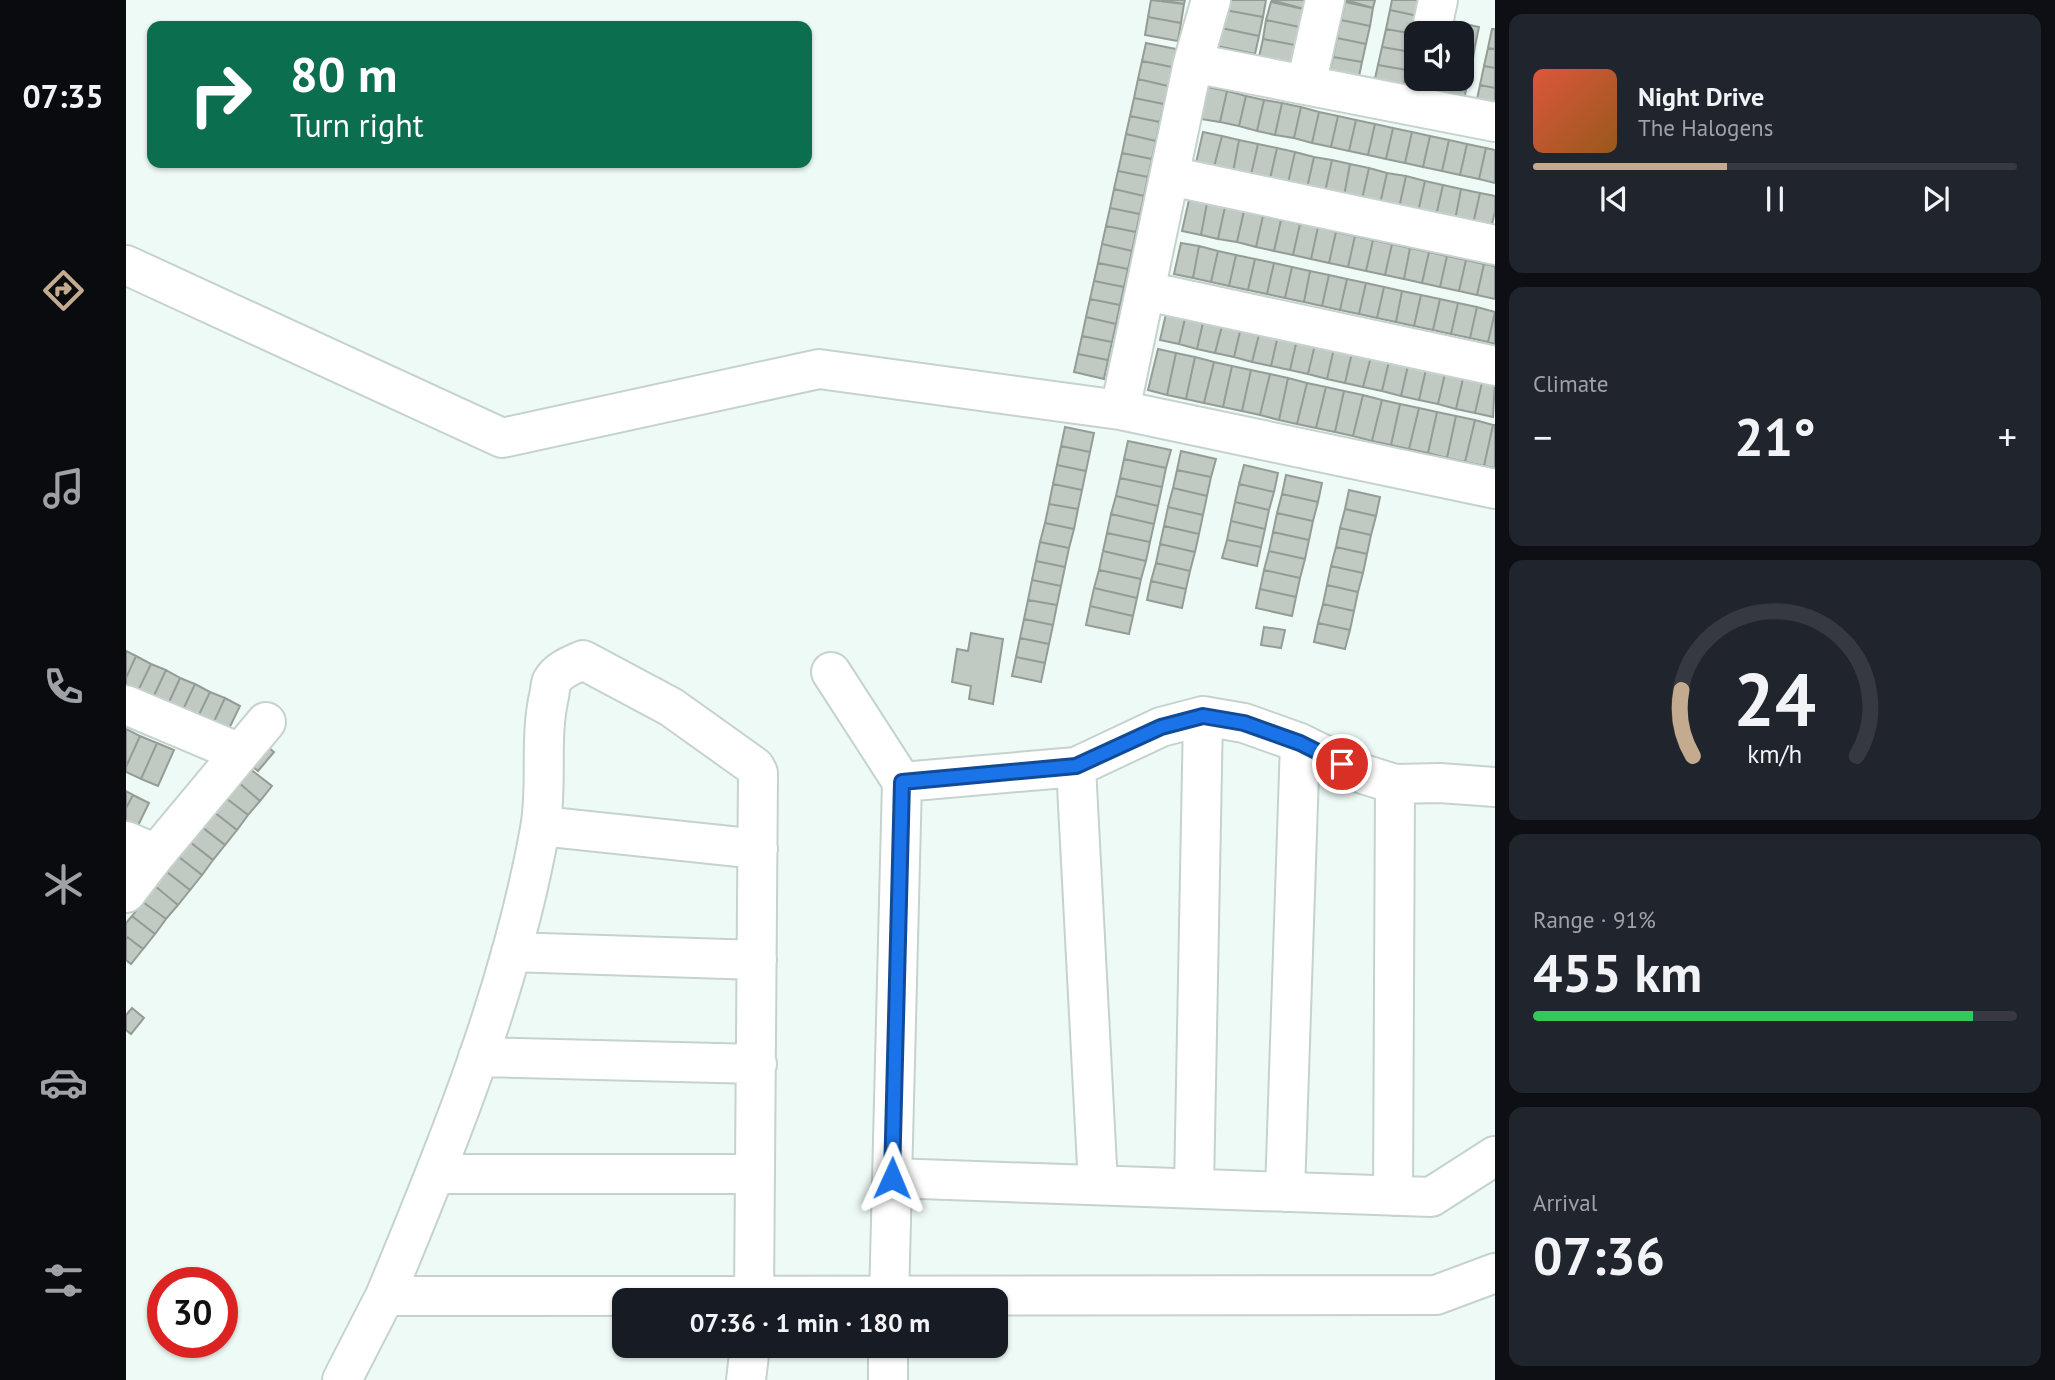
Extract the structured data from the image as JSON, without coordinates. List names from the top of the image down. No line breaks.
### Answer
{"page":{"tabs":"07:35","turn":["80 m","Turn right"],"song":["Night Drive","The Halogens"],"tile":["Climate",["Range · 91%","455 km"],["Arrival","07:36"]],"heat":["−","21°","+"],"limit":"30","trip":"07:36 · 1 min · 180 m","gauge":["24","km/h"]}}
